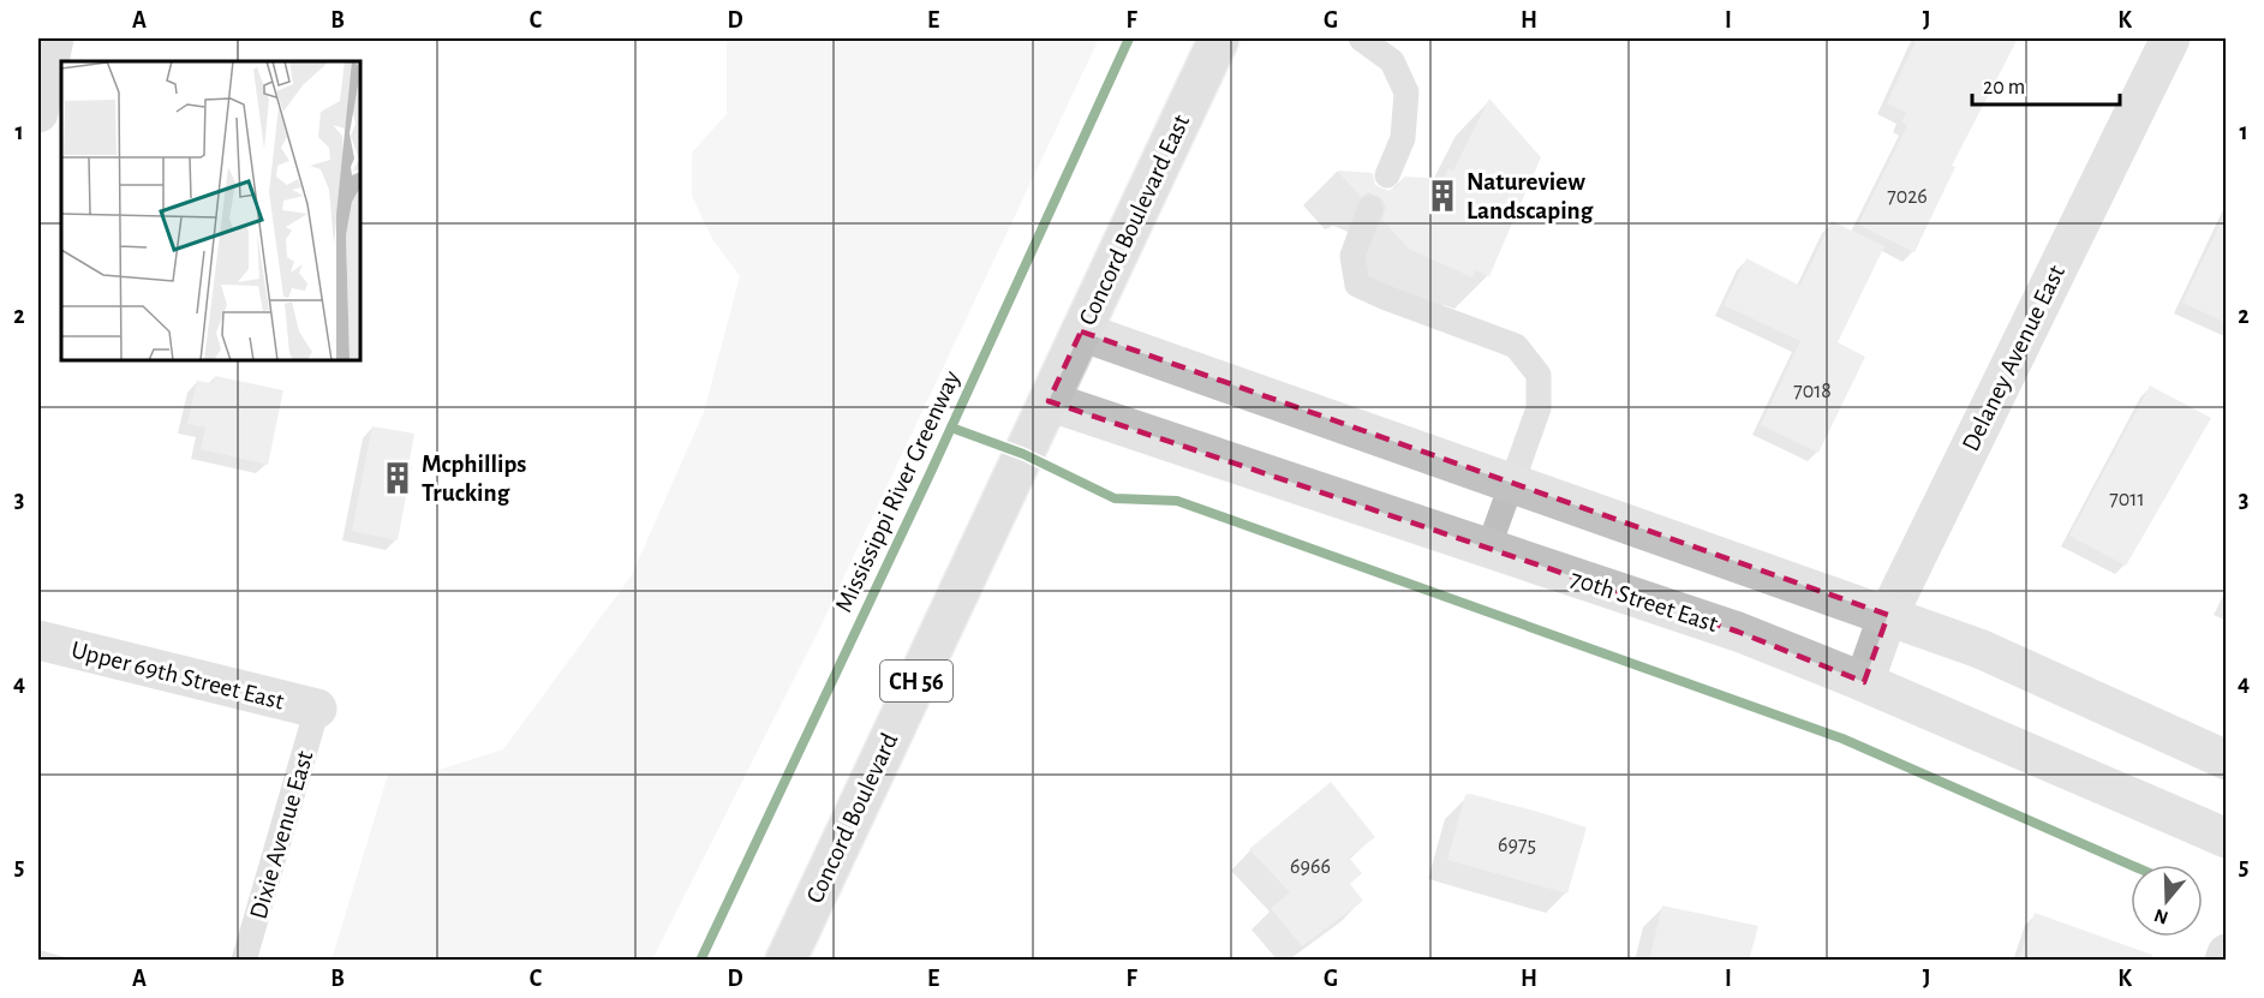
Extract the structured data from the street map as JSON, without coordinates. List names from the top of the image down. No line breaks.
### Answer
{"streets":{"main road":["Concord Boulevard East","70th Street East","CH 56","Concord Boulevard"],"street":["Delaney Avenue East","Upper 69th Street East"],"lane":["Dixie Avenue East"],"cycle path":["Mississippi River Greenway"]},"crossings":[["Concord Boulevard East","70th Street East"],["Concord Boulevard East","Concord Boulevard"],["Delaney Avenue East","70th Street East"],["70th Street East","Concord Boulevard"],["Upper 69th Street East","Dixie Avenue East"]],"places":{"building":["Natureview Landscaping","Mcphillips Trucking"]},"house_numbers":["7026","7018","7011","6975","6966"],"scale_bar":"20 m","north":"bottom","grid":{"columns":["A","B","C","D","E","F","G","H","I","J","K"],"rows":["1","2","3","4","5"]}}
